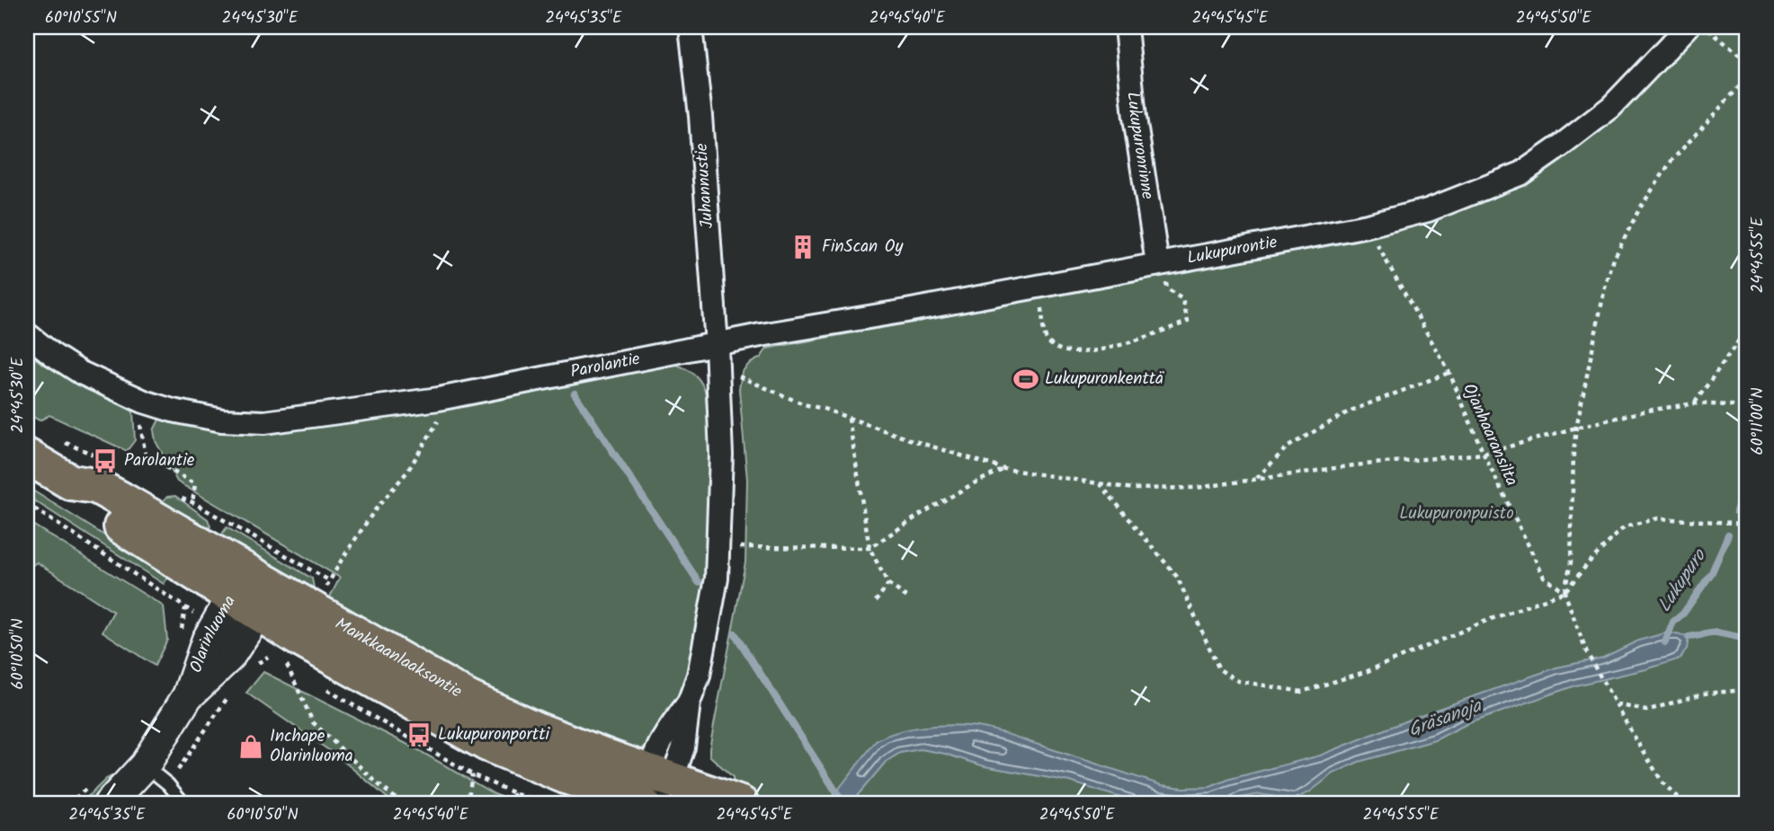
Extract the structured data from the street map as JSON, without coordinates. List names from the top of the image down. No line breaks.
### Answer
{"streets":{"main road":["Olarinluoma","Mankkaanlaaksontie"],"street":["Lukupuronrinne","Juhannustie","Lukupurontie","Parolantie"],"path":["Ojanhaaransilta"]},"crossings":[["Lukupuronrinne","Lukupurontie"],["Juhannustie","Lukupurontie"],["Juhannustie","Parolantie"],["Lukupurontie","Parolantie"],["Lukupurontie","Ojanhaaransilta"],["Olarinluoma","Mankkaanlaaksontie"]],"water":["Lukupuro","Gräsanoja"],"parks":["Lukupuronpuisto"],"places":{"building":["FinScan Oy"],"sports":["Lukupuronkenttä"],"bus stop":["Parolantie","Lukupuronportti"],"shop":["Inchape Olarinluoma"]},"coordinates":["60°10'55\"N","24°45'30\"E","24°45'35\"E","24°45'40\"E","24°45'45\"E","24°45'50\"E","24°45'55\"E","60°11'00\"N","60°10'50\"N"]}
